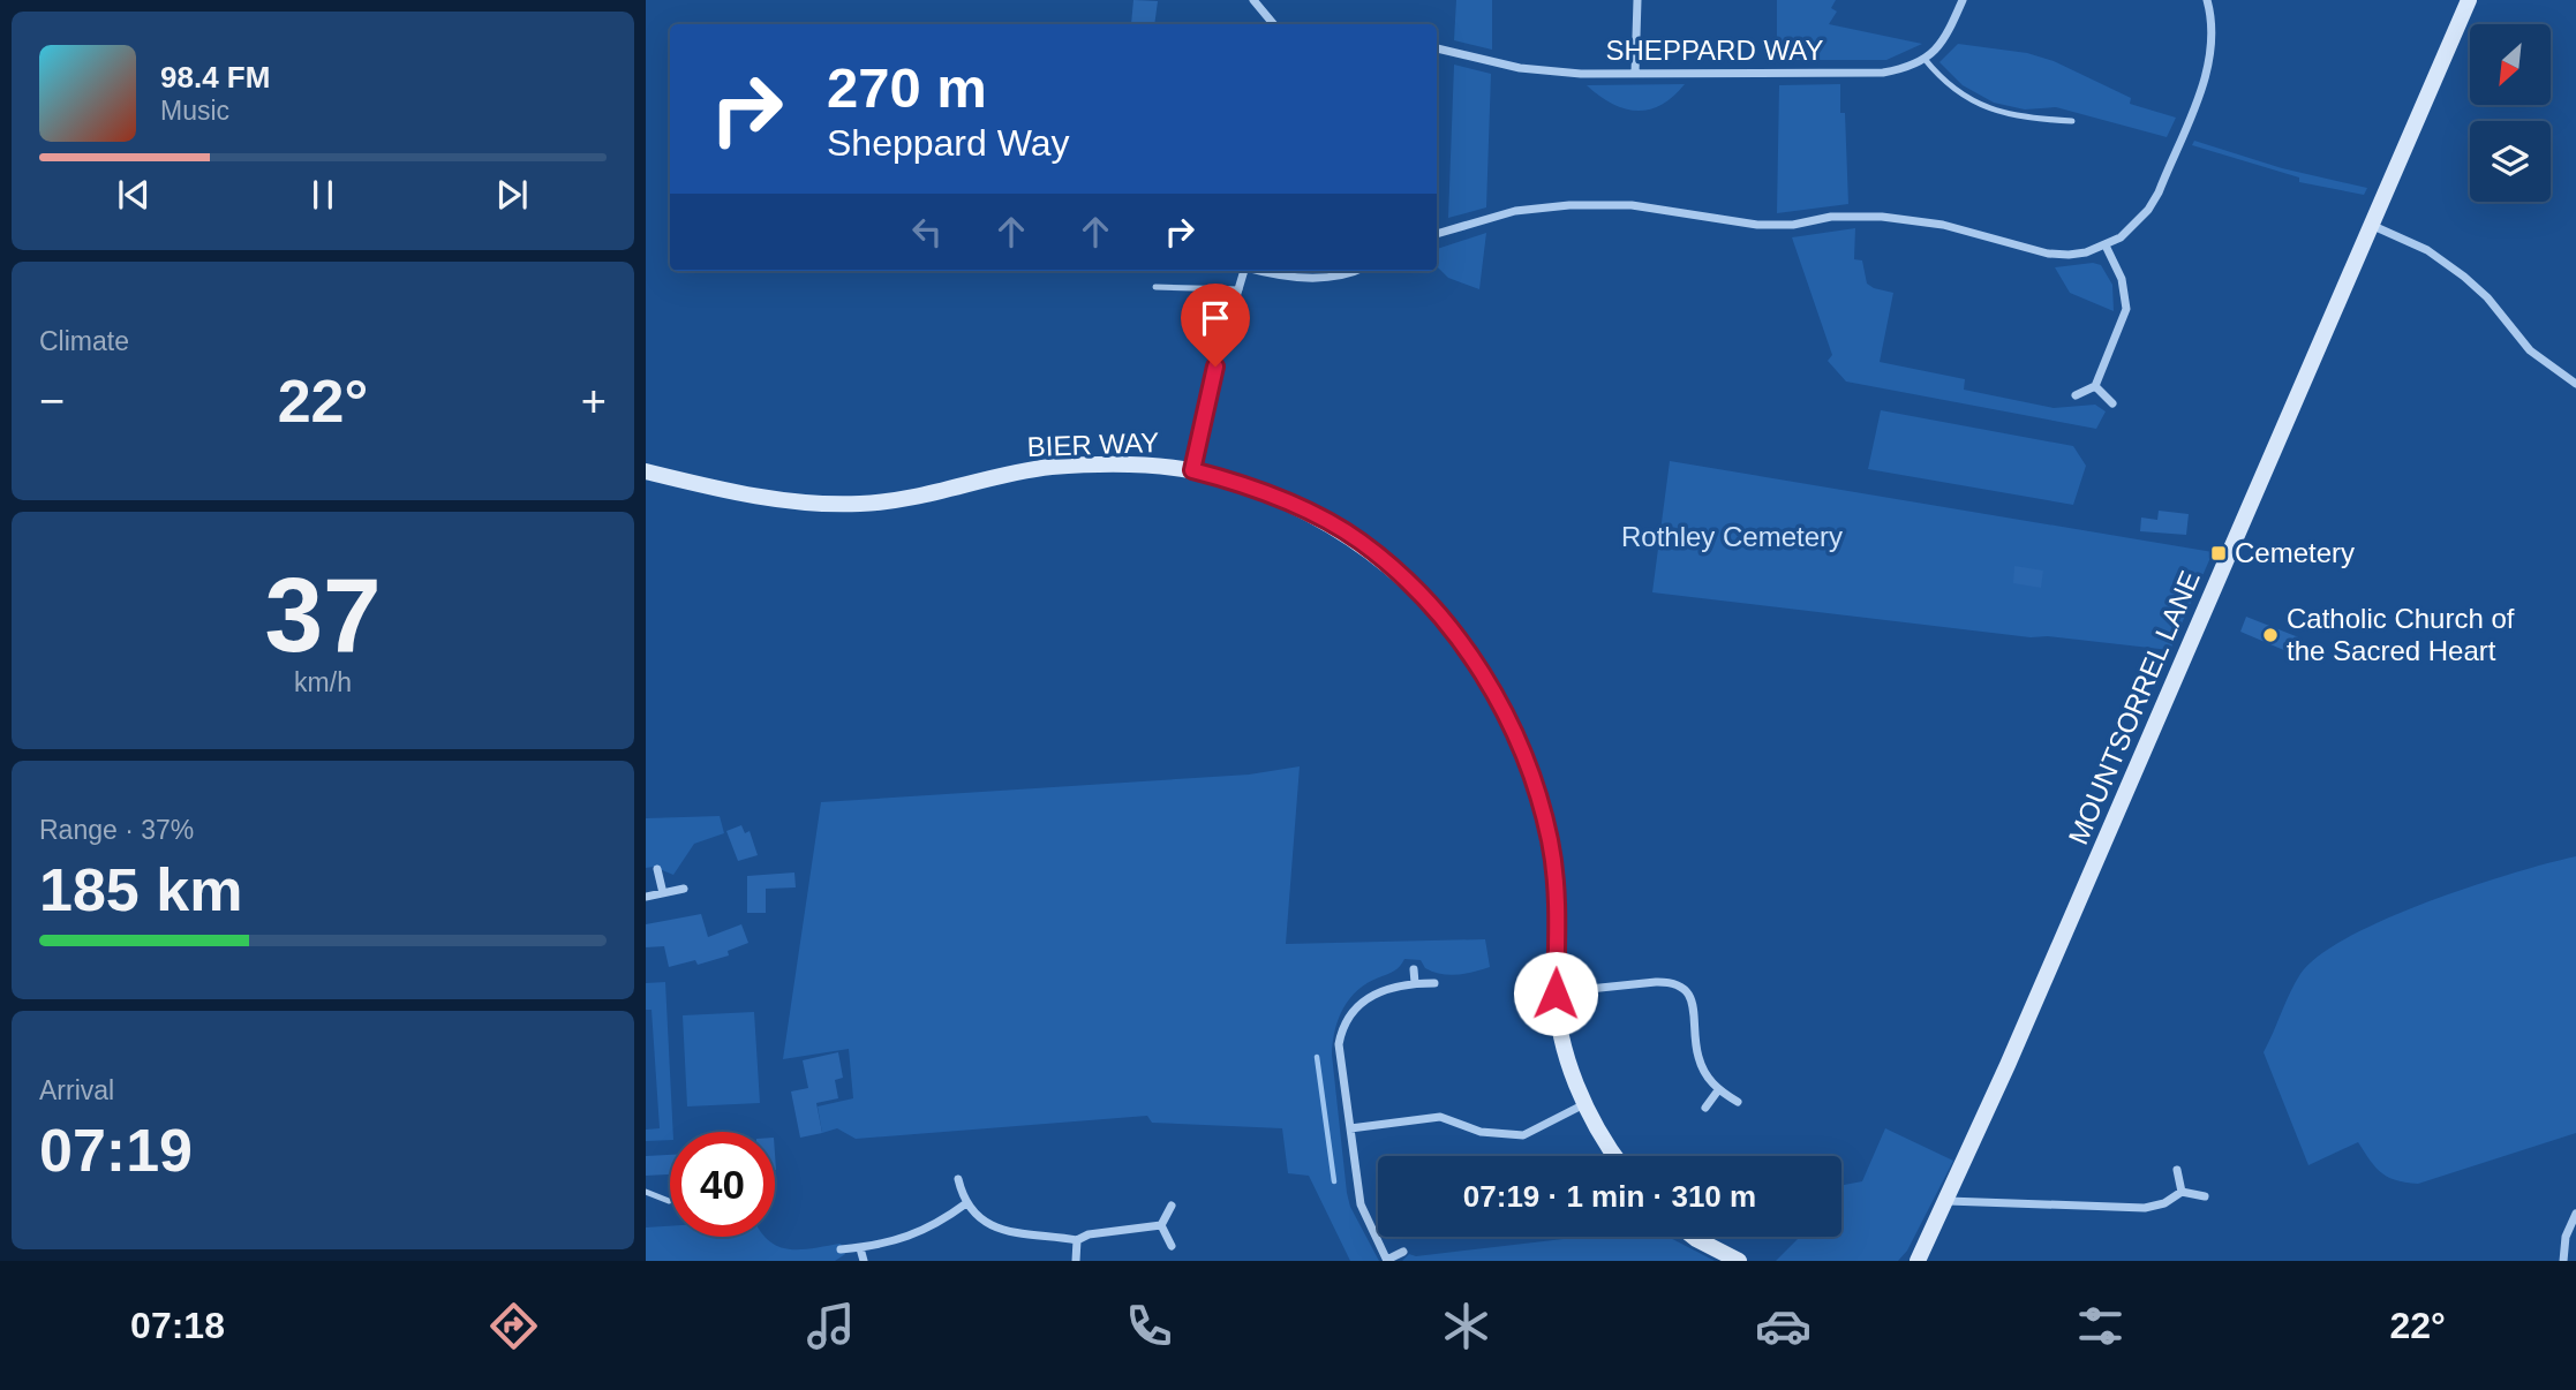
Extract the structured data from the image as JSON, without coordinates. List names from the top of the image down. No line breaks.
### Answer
{"streets":{"street":["SHEPPARD WAY","BIER WAY","MOUNTSORREL LANE"]},"parks":["Rothley Cemetery"],"places":{"transit":["Cemetery"],"other":["Catholic Church of the Sacred Heart"]},"north":"bottom left","page":{"turn":["270 m","Sheppard Way"],"song":["98.4 FM","Music"],"tile":["Climate",["37","km/h"],["Range · 37%","185 km"],["Arrival","07:19"]],"heat":["−","22°","+"],"limit":"40","trip":"07:19 · 1 min · 310 m","tabs":["07:18","22°"]}}
